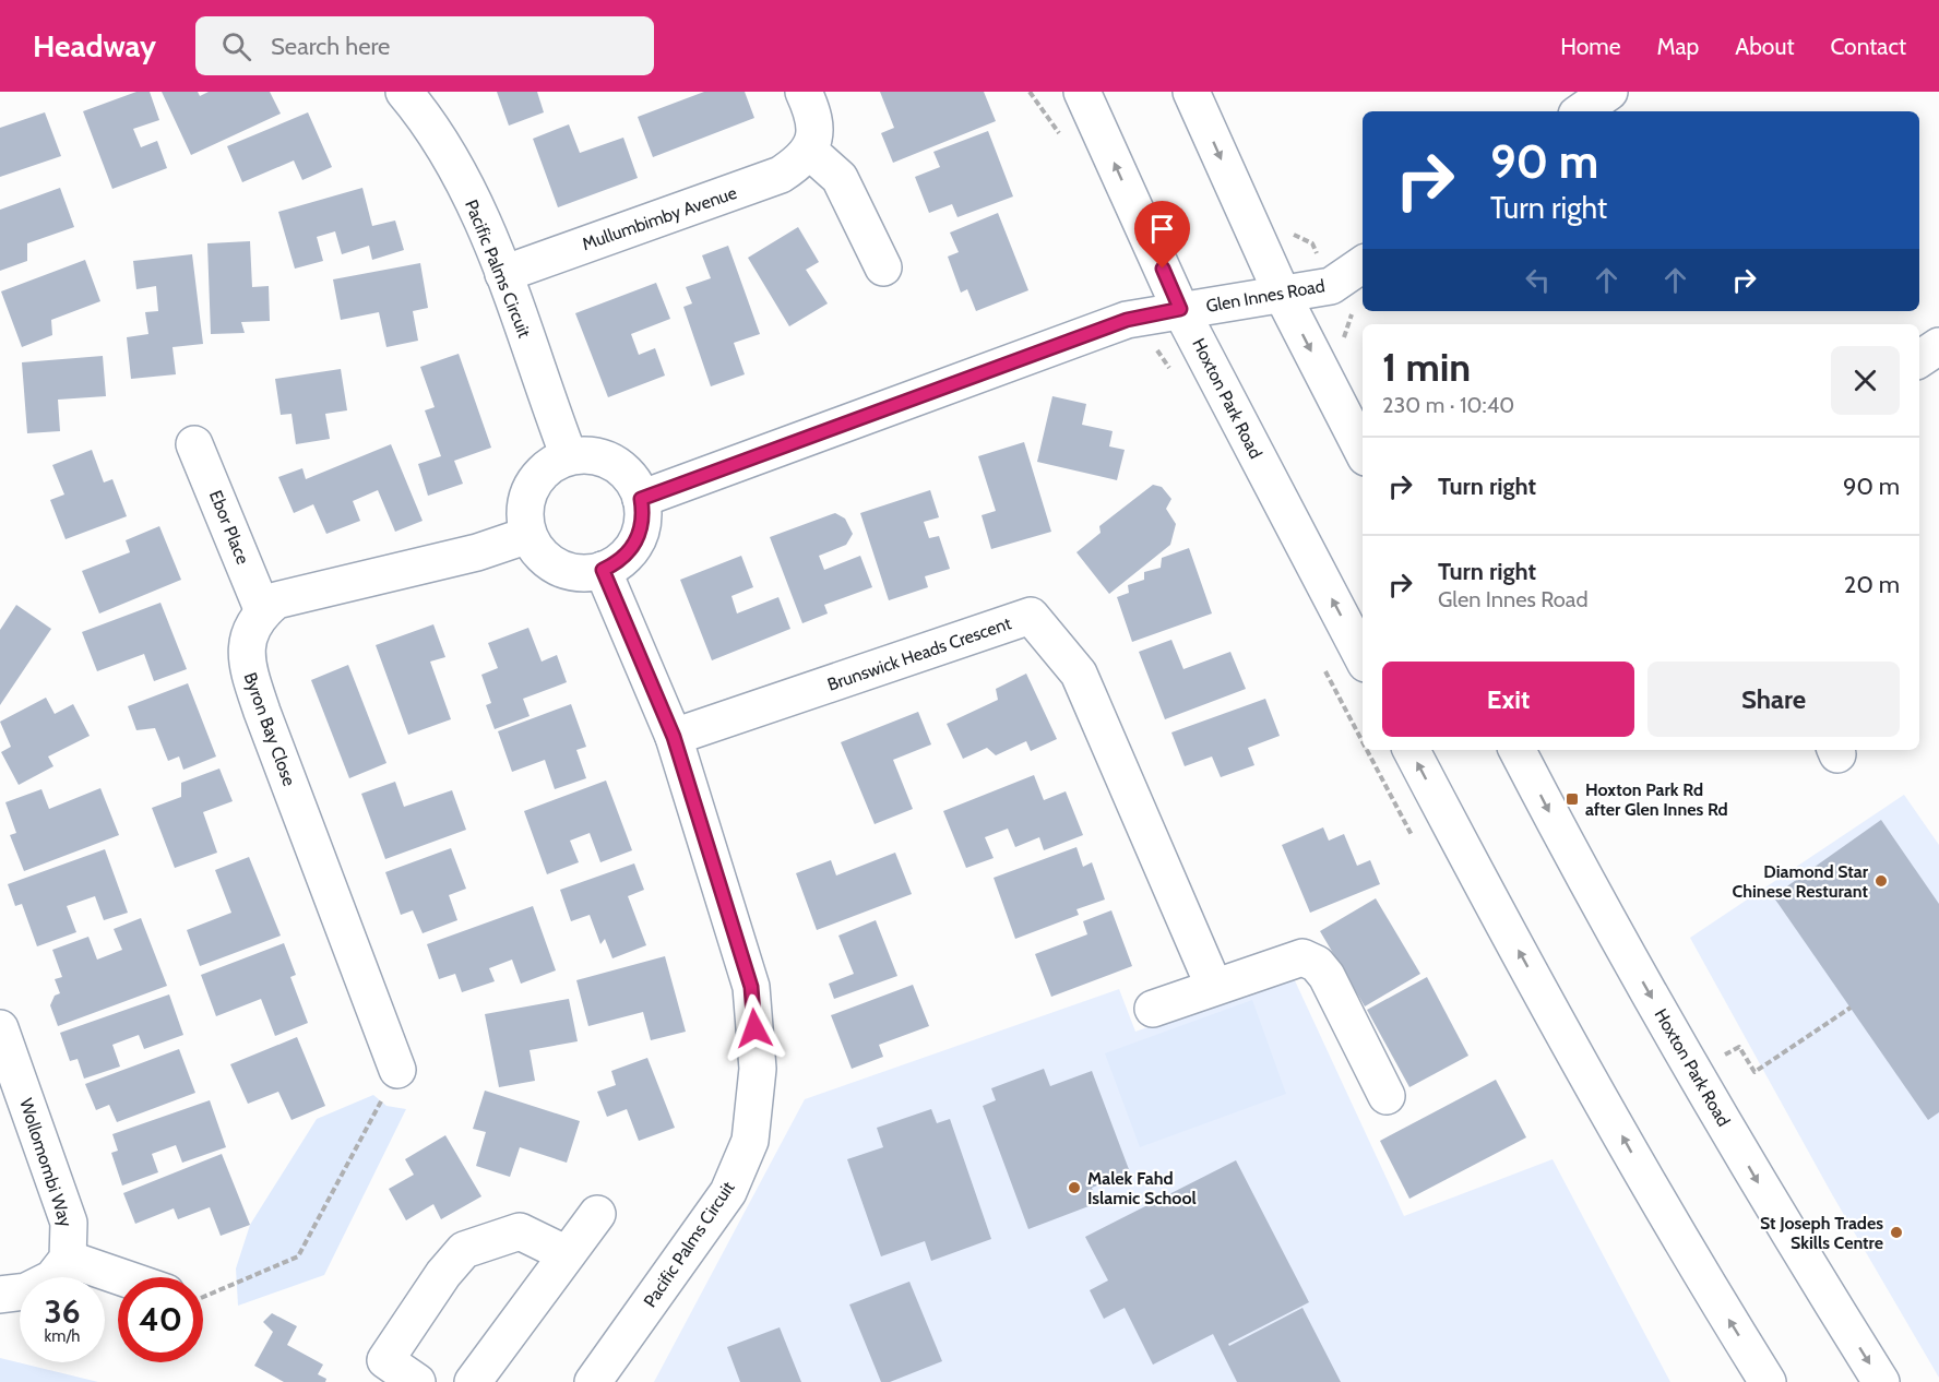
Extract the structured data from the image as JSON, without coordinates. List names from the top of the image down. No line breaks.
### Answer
{"streets":{"street":["Mullumbimby Avenue","Pacific Palms Circuit","Glen Innes Road","Hoxton Park Road","Ebor Place","Brunswick Heads Crescent","Byron Bay Close","Wollomombi Way"]},"crossings":[["Mullumbimby Avenue","Pacific Palms Circuit"],["Pacific Palms Circuit","Glen Innes Road"],["Pacific Palms Circuit","Brunswick Heads Crescent"],["Glen Innes Road","Hoxton Park Road"],["Ebor Place","Byron Bay Close"]],"places":{"transit":["Hoxton Park Rd after Glen Innes Rd"],"other":["Diamond Star Chinese Resturant","Malek Fahd Islamic School","St Joseph Trades Skills Centre"]},"page":{"header":"Headway","search":"Search here","nav":["Home","Map","About","Contact"],"turn":["90 m","Turn right"],"heading":["1 min","230 m · 10:40"],"list":[{"name":"Turn right","value":"90 m"},{"name":"Turn right","note":"Glen Innes Road","value":"20 m"}],"buttons":["Exit","Share"],"speed":"36 km/h","limit":"40"}}
